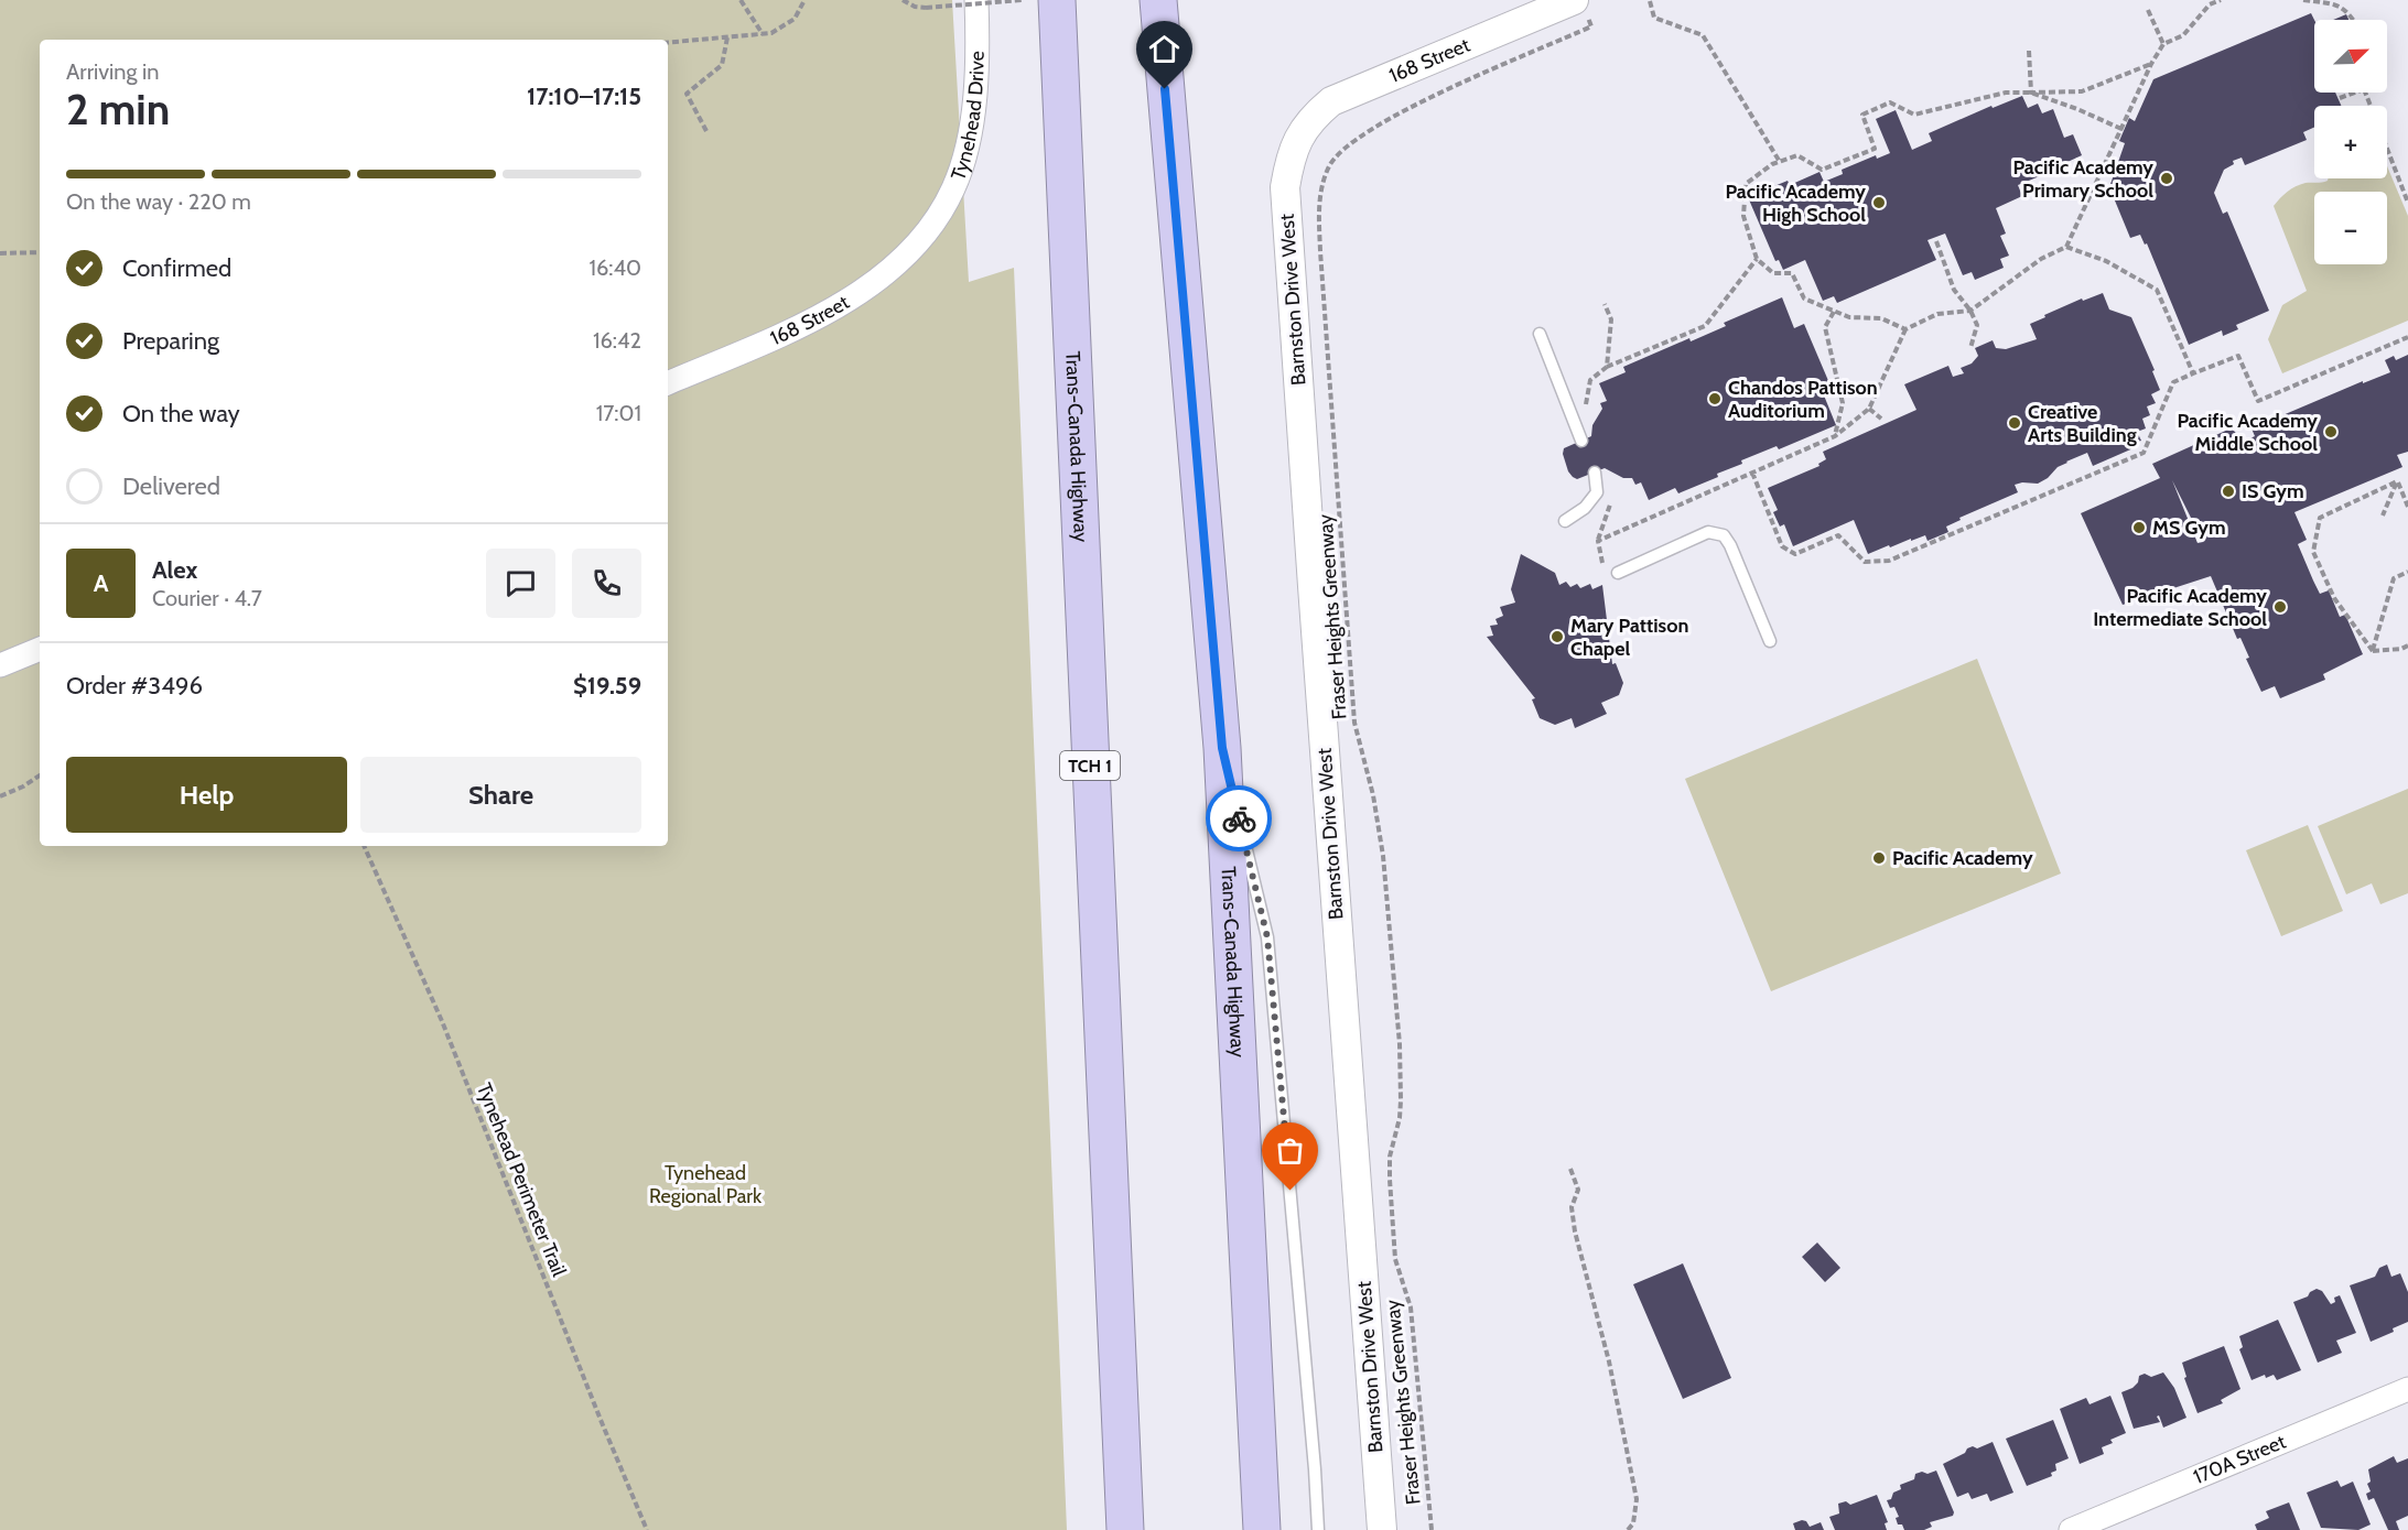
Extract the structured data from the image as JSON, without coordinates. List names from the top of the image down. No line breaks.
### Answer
{"streets":{"highway":["Trans-Canada Highway","TCH 1"],"street":["168 Street","Tynehead Drive","Barnston Drive West","170A Street"],"path":["Fraser Heights Greenway","Tynehead Perimeter Trail"]},"crossings":[["168 Street","Tynehead Drive"],["168 Street","Barnston Drive West"],["168 Street","Fraser Heights Greenway"]],"parks":["Tynehead Regional Park"],"places":["Pacific Academy Primary School","Pacific Academy High School","Chandos Pattison Auditorium","Creative Arts Building","Pacific Academy Middle School","IS Gym","MS Gym","Pacific Academy Intermediate School","Mary Pattison Chapel","Pacific Academy"],"north":"top right","page":{"map_buttons":["+","−"],"heading":["2 min","Arriving in","17:10–17:15"],"panel":["Alex","Courier · 4.7","Order #3496","$19.59"],"bar":"On the way · 220 m","list":[["Confirmed","16:40"],["Preparing","16:42"],["On the way","17:01"],"Delivered"],"round":"A","buttons":["Help","Share"]}}
